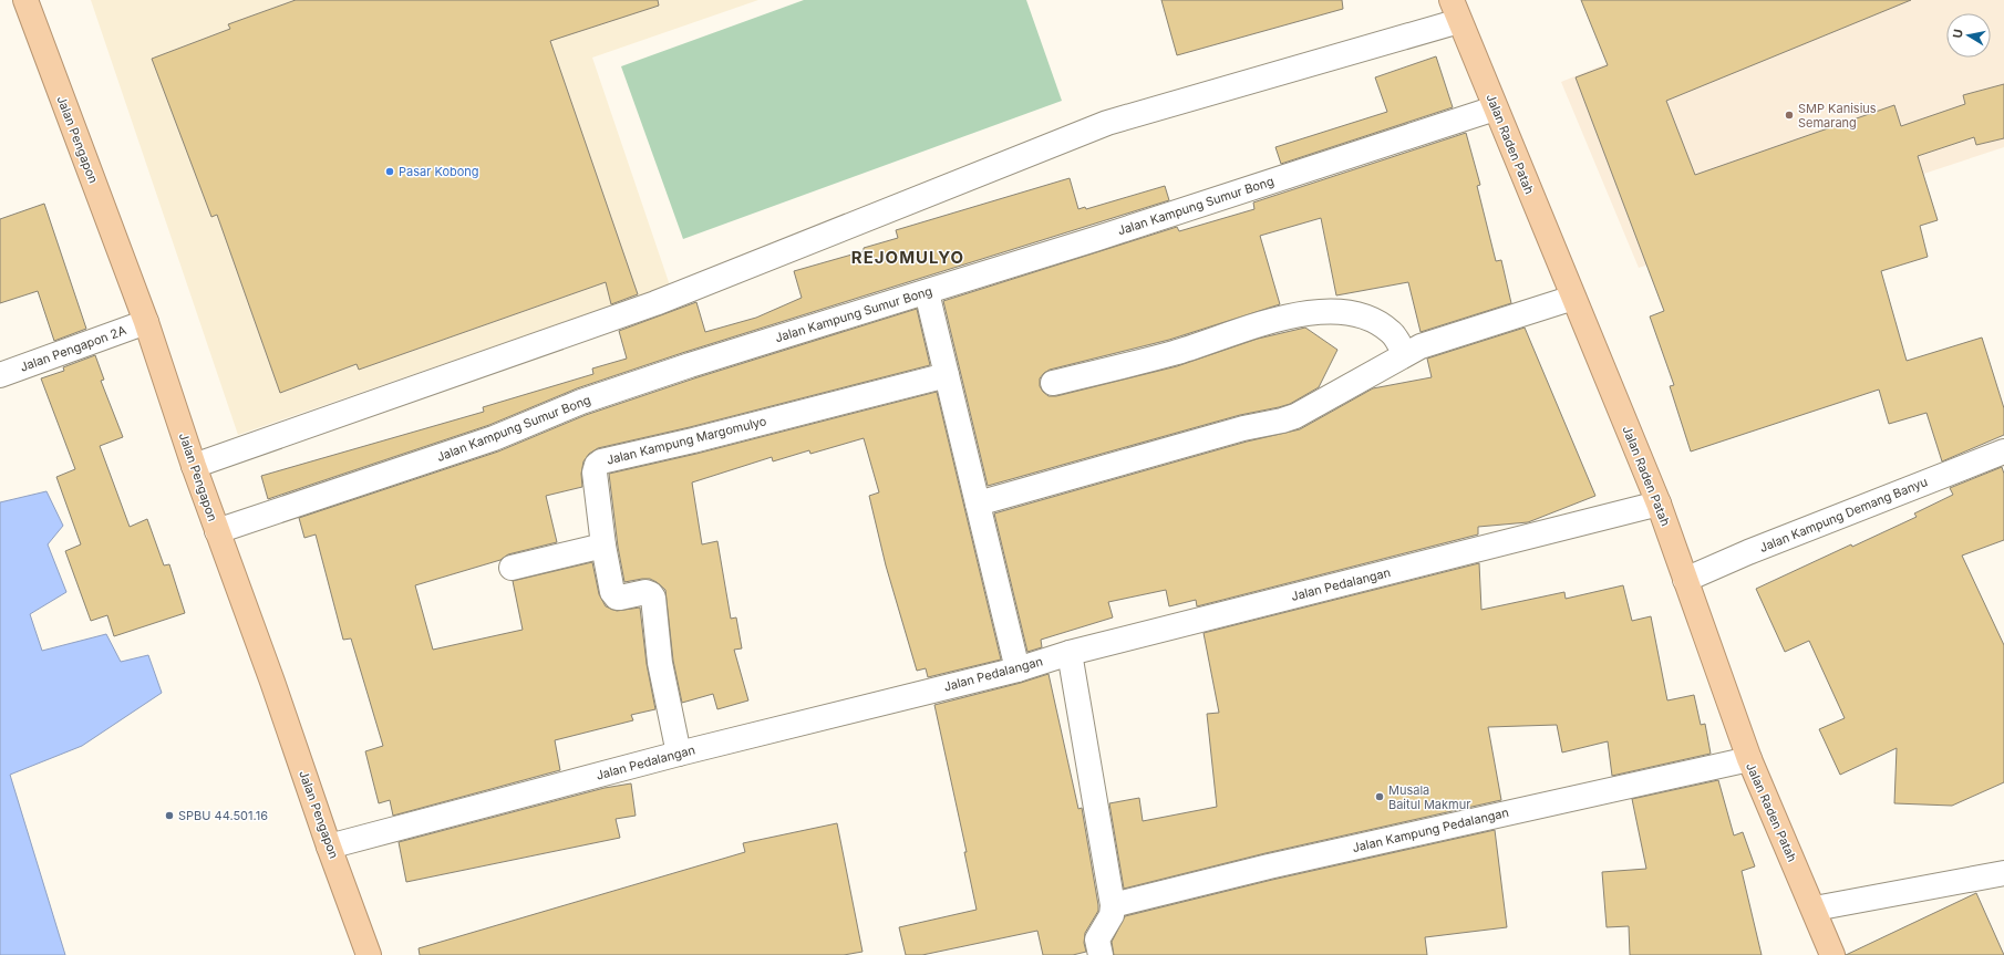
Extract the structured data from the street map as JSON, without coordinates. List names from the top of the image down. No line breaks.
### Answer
{"streets":{"highway":["Jalan Pengapon","Jalan Raden Patah"],"street":["Jalan Kampung Sumur Bong","Jalan Pengapon 2A","Jalan Kampung Margomulyo","Jalan Kampung Demang Banyu","Jalan Pedalangan","Jalan Kampung Pedalangan"]},"crossings":[["Jalan Pengapon","Jalan Kampung Sumur Bong"],["Jalan Pengapon","Jalan Pengapon 2A"],["Jalan Pengapon","Jalan Pedalangan"],["Jalan Raden Patah","Jalan Kampung Sumur Bong"],["Jalan Raden Patah","Jalan Kampung Demang Banyu"],["Jalan Raden Patah","Jalan Pedalangan"],["Jalan Raden Patah","Jalan Kampung Pedalangan"],["Jalan Kampung Margomulyo","Jalan Pedalangan"]],"districts":["REJOMULYO"],"places":["SMP Kanisius Semarang","Pasar Kobong","Musala Baitul Makmur","SPBU 44.501.16"],"north":"left"}
